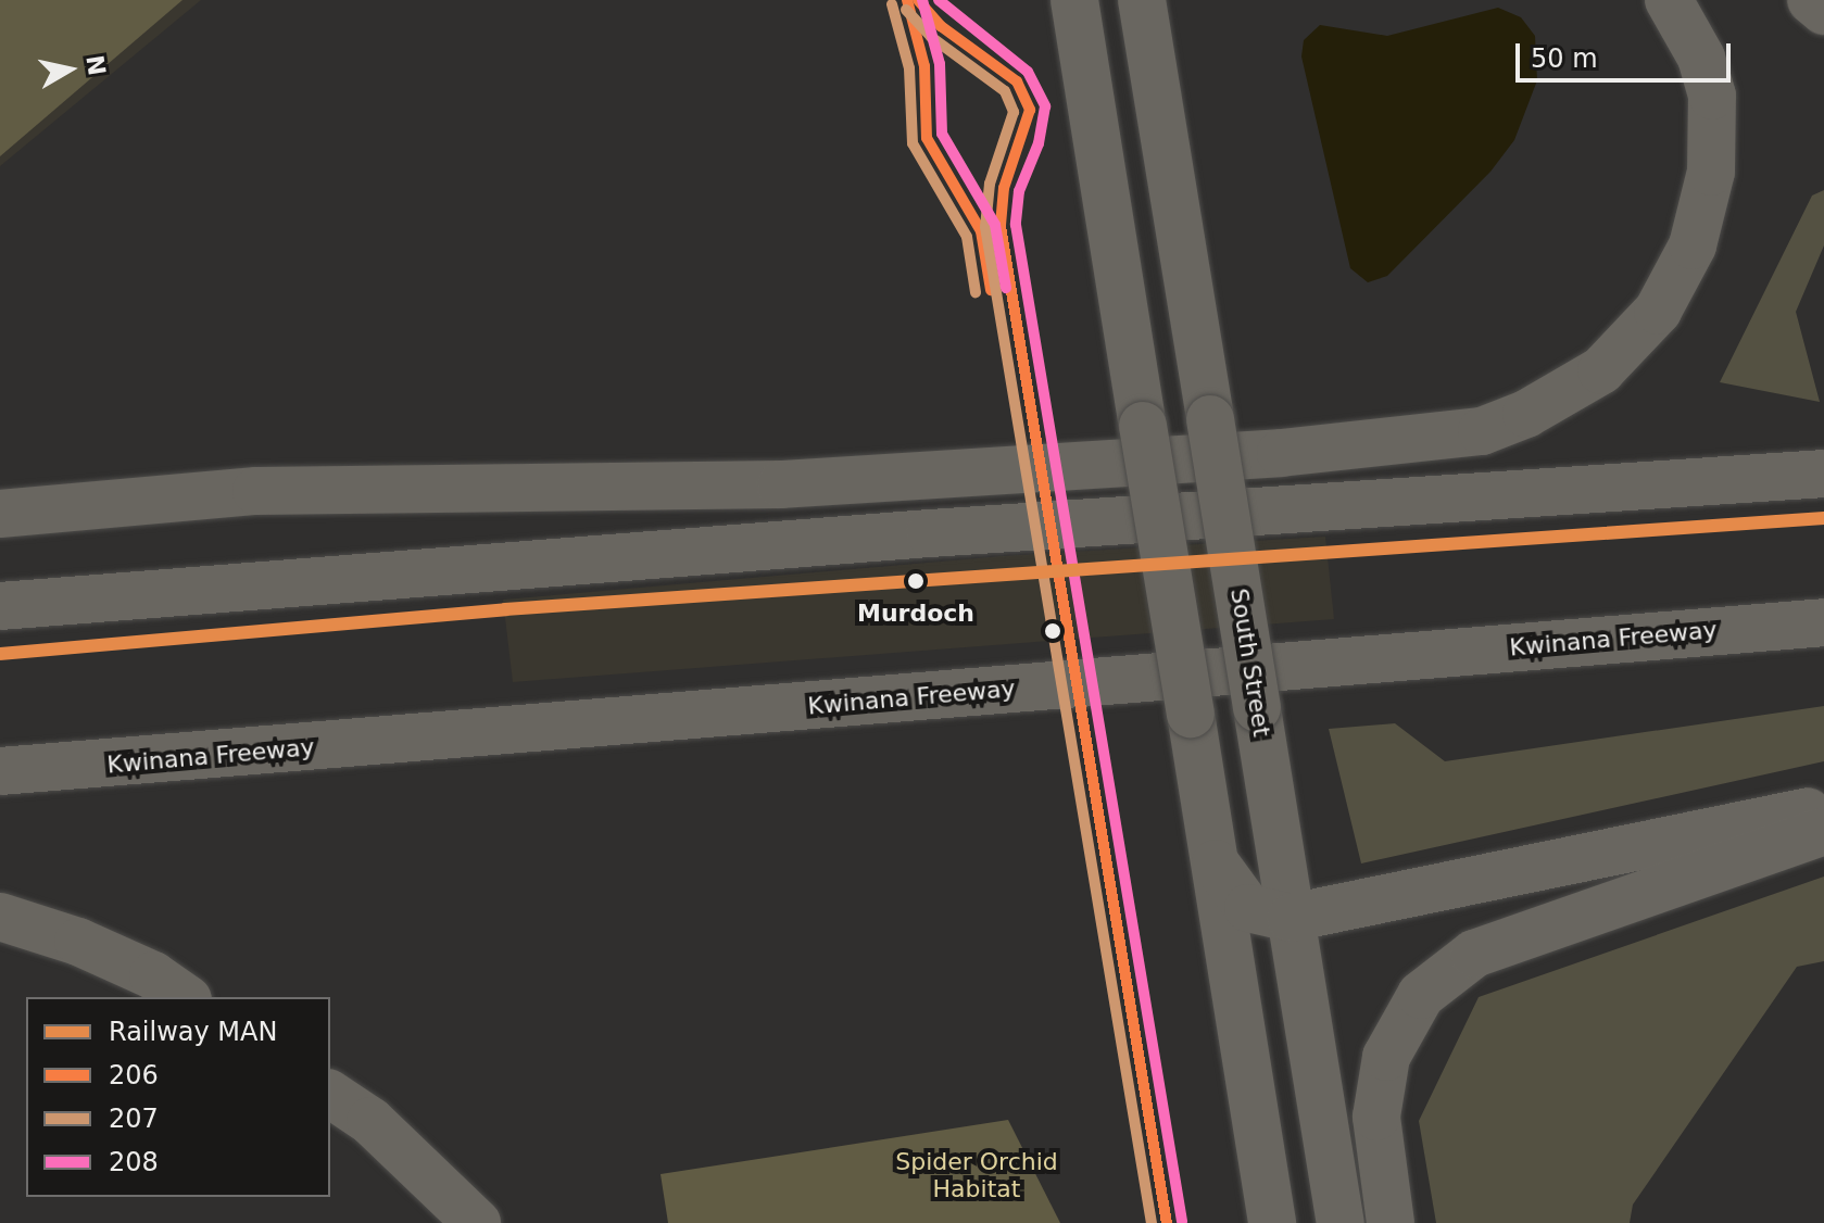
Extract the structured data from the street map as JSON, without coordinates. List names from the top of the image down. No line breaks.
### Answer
{"streets":{"highway":["Kwinana Freeway","South Street"]},"parks":["Spider Orchid Habitat"],"places":["Murdoch"],"lines":["transit line 206","transit line 208","transit line 207","rail line MAN"],"legend":["Railway MAN","206","207","208"],"scale_bar":"50 m","north":"right"}
